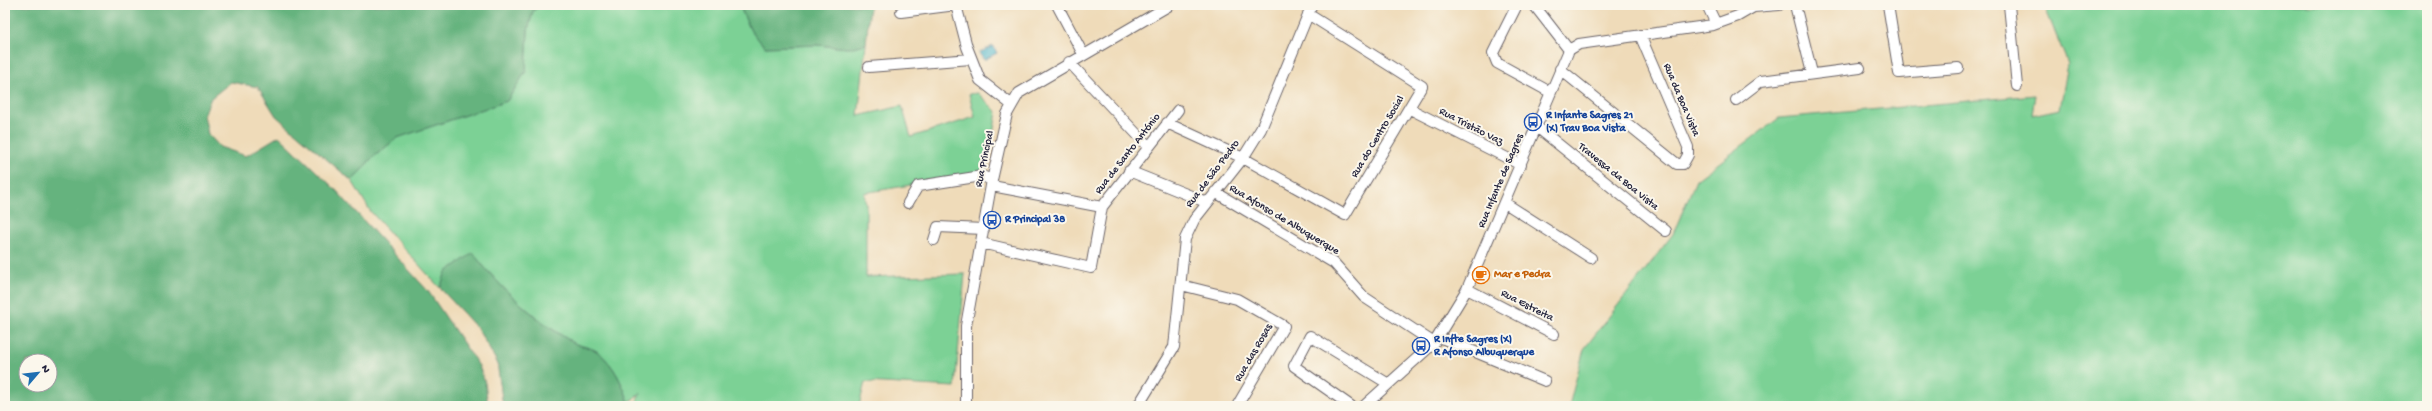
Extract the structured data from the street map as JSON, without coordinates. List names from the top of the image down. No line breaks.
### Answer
{"streets":{"street":["Rua da Boa Vista","Rua Tristão Vaz","Rua do Centro Social","Rua de Santo António","Rua Principal","Rua de São Pedro","Travessa da Boa Vista","Rua Infante de Sagres","Rua Afonso de Albuquerque","Rua Estreita","Rua das Rosas"]},"crossings":[["Rua da Boa Vista","Rua Infante de Sagres"],["Rua Tristão Vaz","Rua do Centro Social"],["Rua Tristão Vaz","Rua Infante de Sagres"],["Rua do Centro Social","Rua de São Pedro"],["Rua de Santo António","Rua Principal"],["Rua de São Pedro","Rua Afonso de Albuquerque"],["Rua de São Pedro","Rua das Rosas"],["Travessa da Boa Vista","Rua Infante de Sagres"],["Rua Infante de Sagres","Rua Afonso de Albuquerque"],["Rua Infante de Sagres","Rua Estreita"]],"places":{"bus stop":["R Infante Sagres 21 (X) Trav Boa Vista","R Principal 38","R Infte Sagres (X) R Afonso Albuquerque"],"cafe":["Mar e Pedra"]},"north":"top right"}
